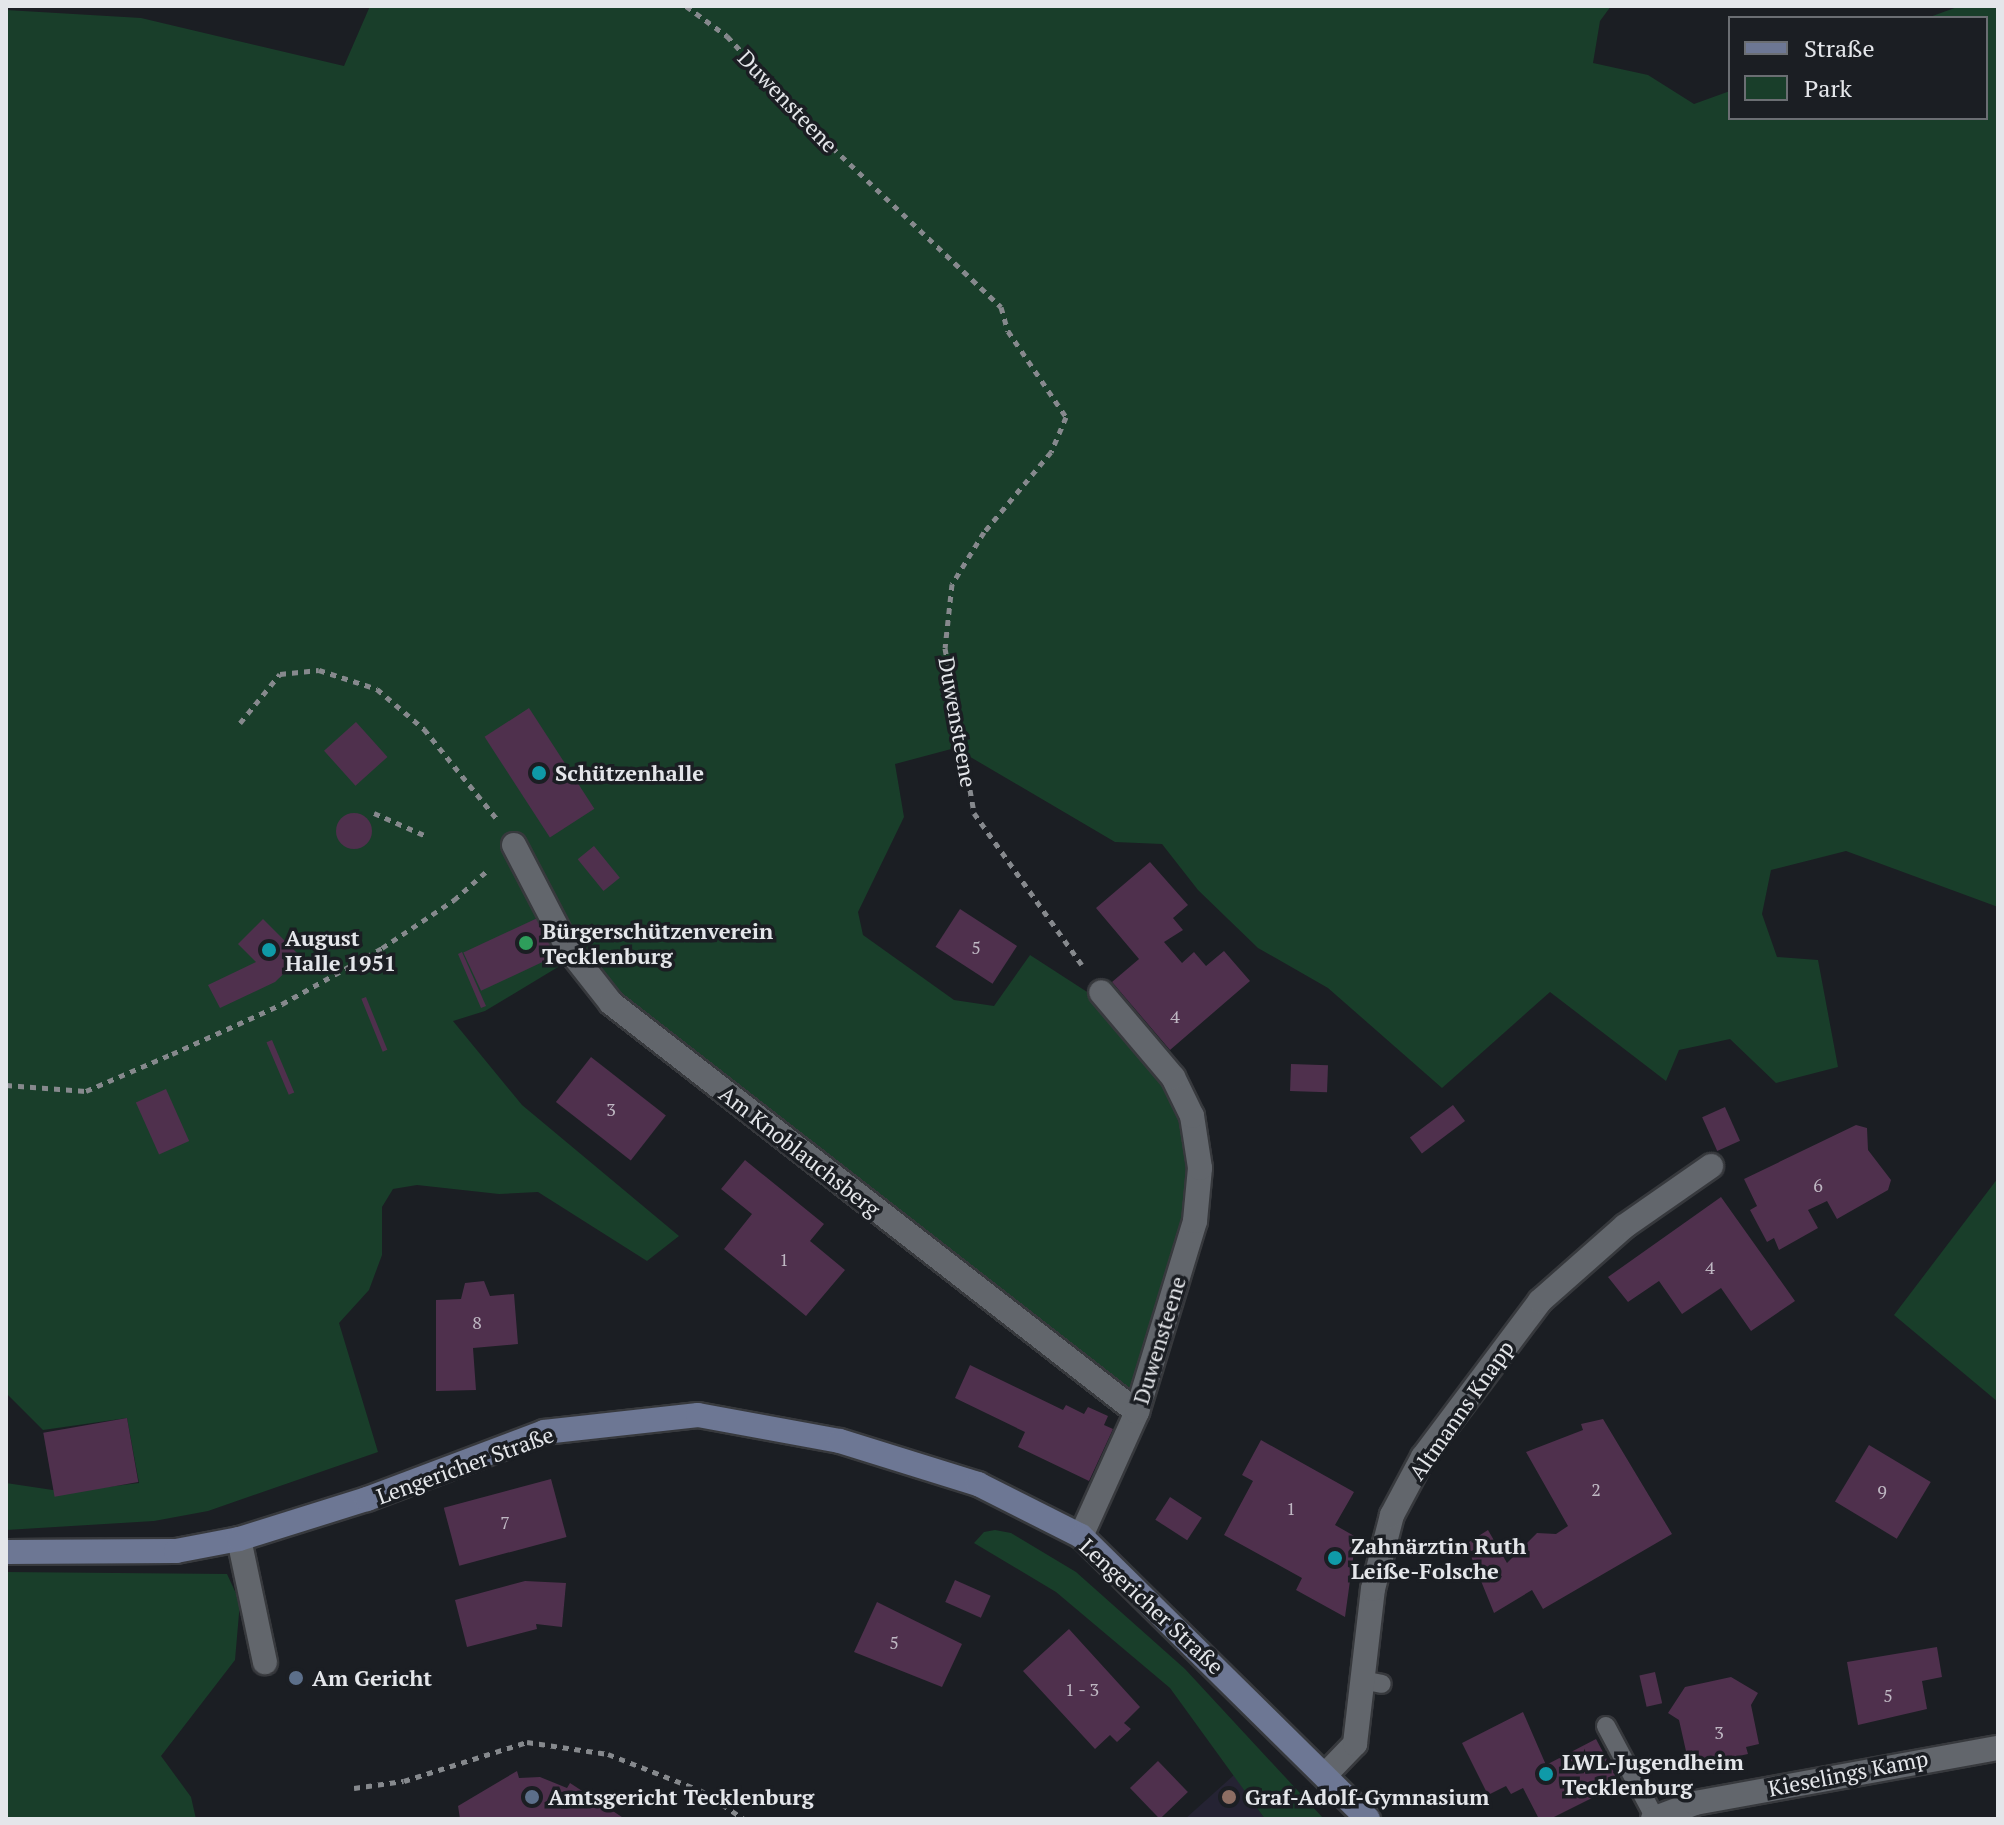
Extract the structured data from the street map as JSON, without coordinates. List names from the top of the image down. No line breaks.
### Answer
{"streets":{"main road":["Lengericher Straße"],"street":["Duwensteene","Am Knoblauchsberg","Altmanns Knapp","Kieselings Kamp"]},"crossings":[["Duwensteene","Am Knoblauchsberg"],["Duwensteene","Lengericher Straße"],["Altmanns Knapp","Lengericher Straße"]],"places":["Schützenhalle","Bürgerschützenverein Tecklenburg","August Halle 1951","Zahnärztin Ruth Leiße-Folsche","Am Gericht","LWL-Jugendheim Tecklenburg","Amtsgericht Tecklenburg","Graf-Adolf-Gymnasium"],"house_numbers":["5","4","3","6","1","4","8","2","9","1","7","5","1 - 3","5","3"],"legend":["Straße","Park"]}
